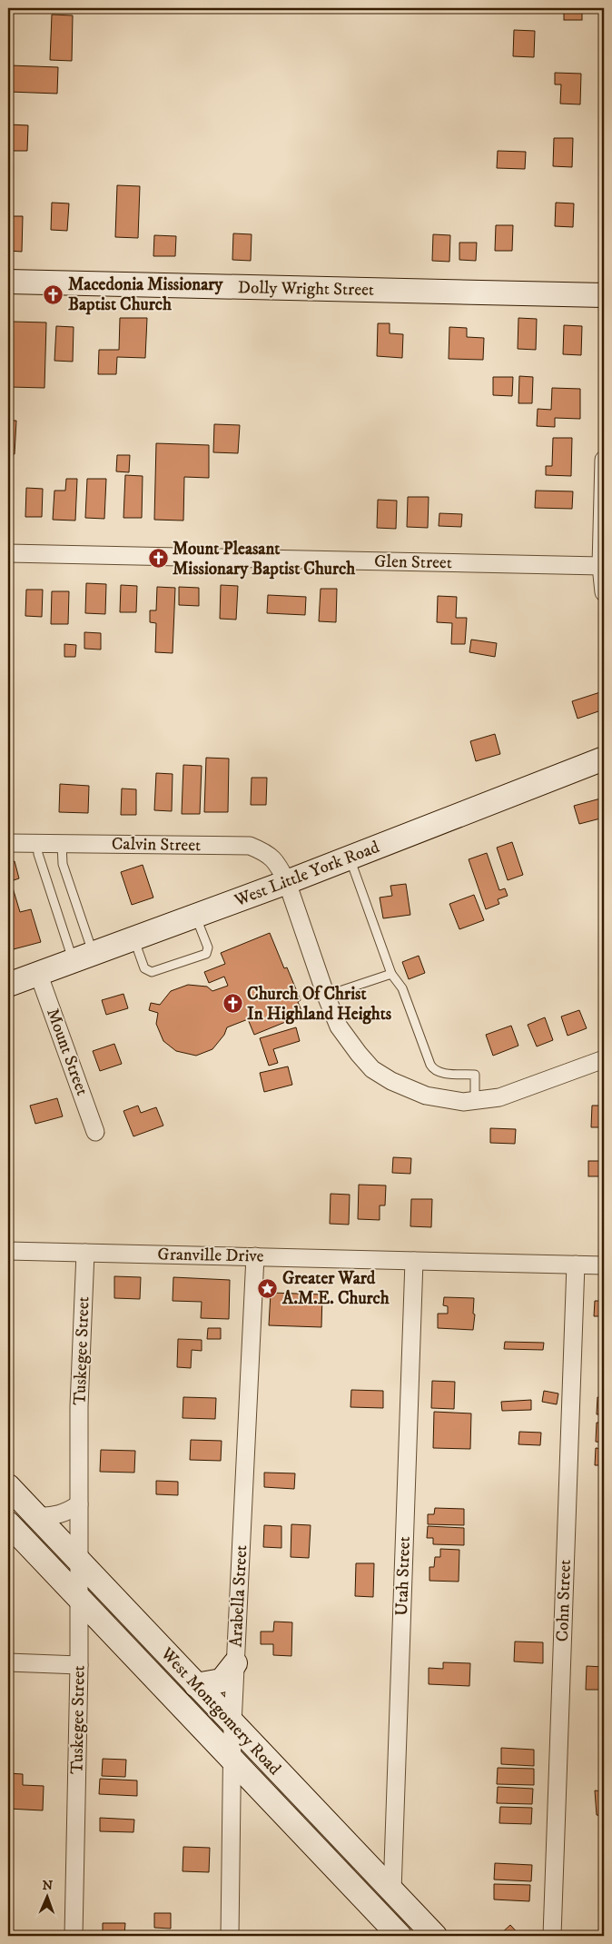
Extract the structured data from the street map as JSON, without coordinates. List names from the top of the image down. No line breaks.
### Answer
{"streets":{"main road":["Dolly Wright Street","West Little York Road","West Montgomery Road"],"street":["Glen Street","Calvin Street","Mount Street","Granville Drive","Tuskegee Street","Utah Street","Arabella Street","Cohn Street"]},"crossings":[["Calvin Street","West Little York Road"],["West Little York Road","Mount Street"],["Granville Drive","Tuskegee Street"],["Granville Drive","Utah Street"],["Granville Drive","Arabella Street"],["Granville Drive","Cohn Street"],["Tuskegee Street","West Montgomery Road"],["Utah Street","West Montgomery Road"],["Arabella Street","West Montgomery Road"]],"places":{"church":["Macedonia Missionary Baptist Church","Mount Pleasant Missionary Baptist Church","Church Of Christ In Highland Heights"],"place":["Greater Ward A.M.E. Church"]},"north":"top"}
